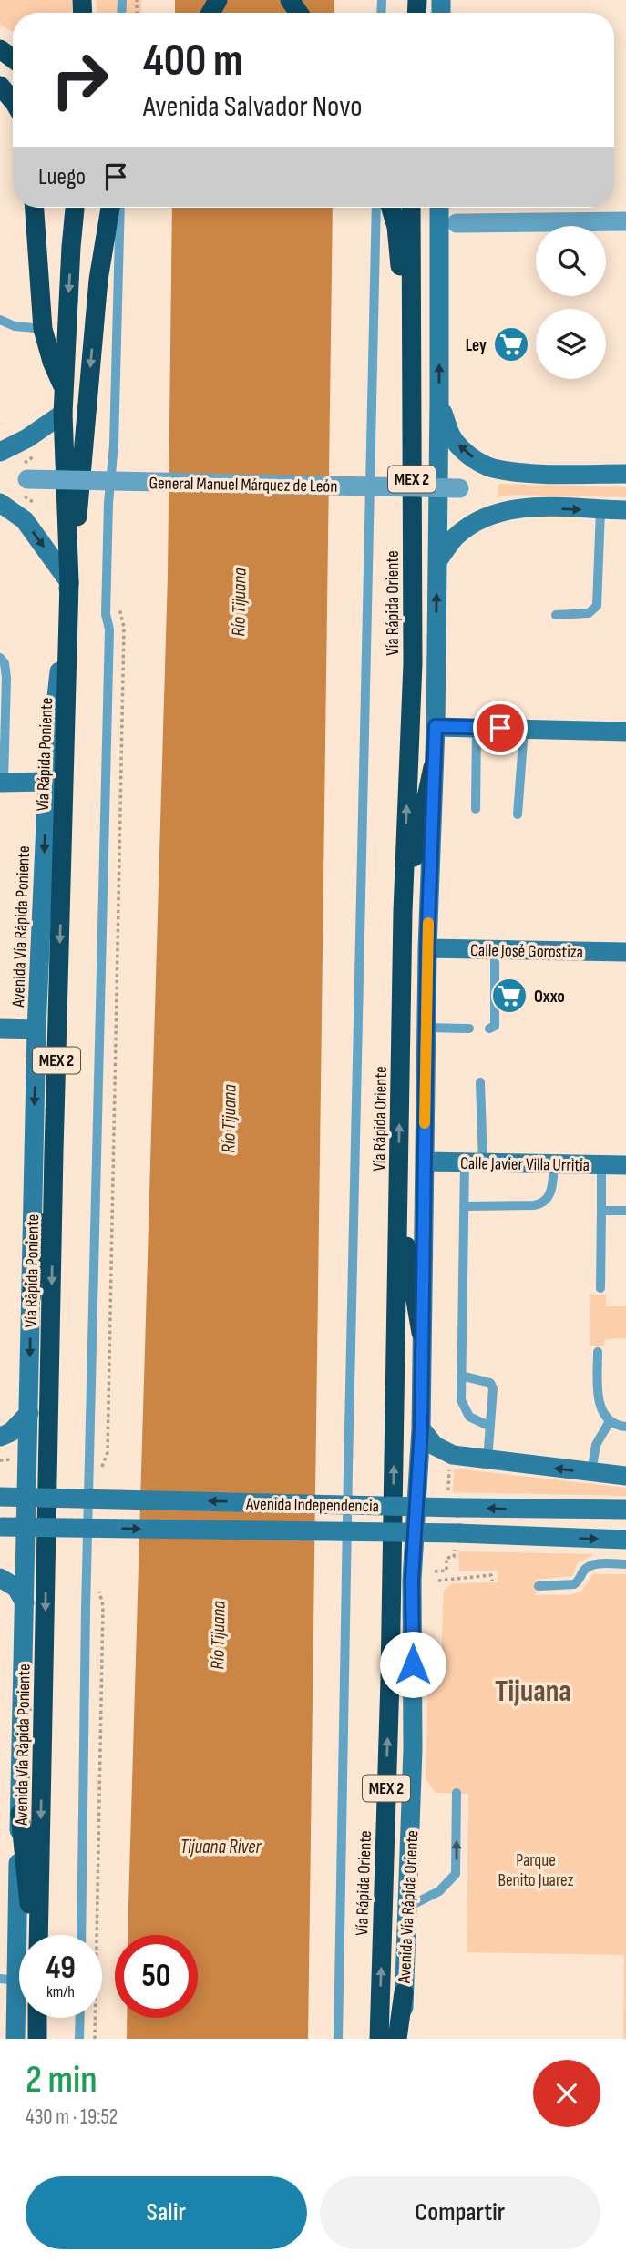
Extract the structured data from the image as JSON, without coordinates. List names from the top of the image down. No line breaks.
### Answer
{"streets":{"highway":["MEX 2","Vía Rápida Oriente","Vía Rápida Poniente","Avenida Vía Rápida Poniente"],"main road":["Calle José Gorostiza","Calle Javier Villa Urritia","Avenida Independencia","Avenida Vía Rápida Oriente"],"street":["General Manuel Márquez de León"]},"crossings":[["Vía Rápida Poniente","Avenida Vía Rápida Poniente"],["Calle José Gorostiza","Avenida Vía Rápida Oriente"],["Calle Javier Villa Urritia","Avenida Vía Rápida Oriente"]],"one_way":["Vía Rápida Oriente"],"districts":["Tijuana"],"water":["Río Tijuana","Tijuana River"],"parks":["Parque Benito Juarez"],"places":{"supermarket":["Ley","Oxxo"]},"page":{"turn":["400 m","Avenida Salvador Novo"],"then":"Luego","speed":"49 km/h","limit":"50","heading":["2 min","430 m · 19:52"],"buttons":["Salir","Compartir"]}}
